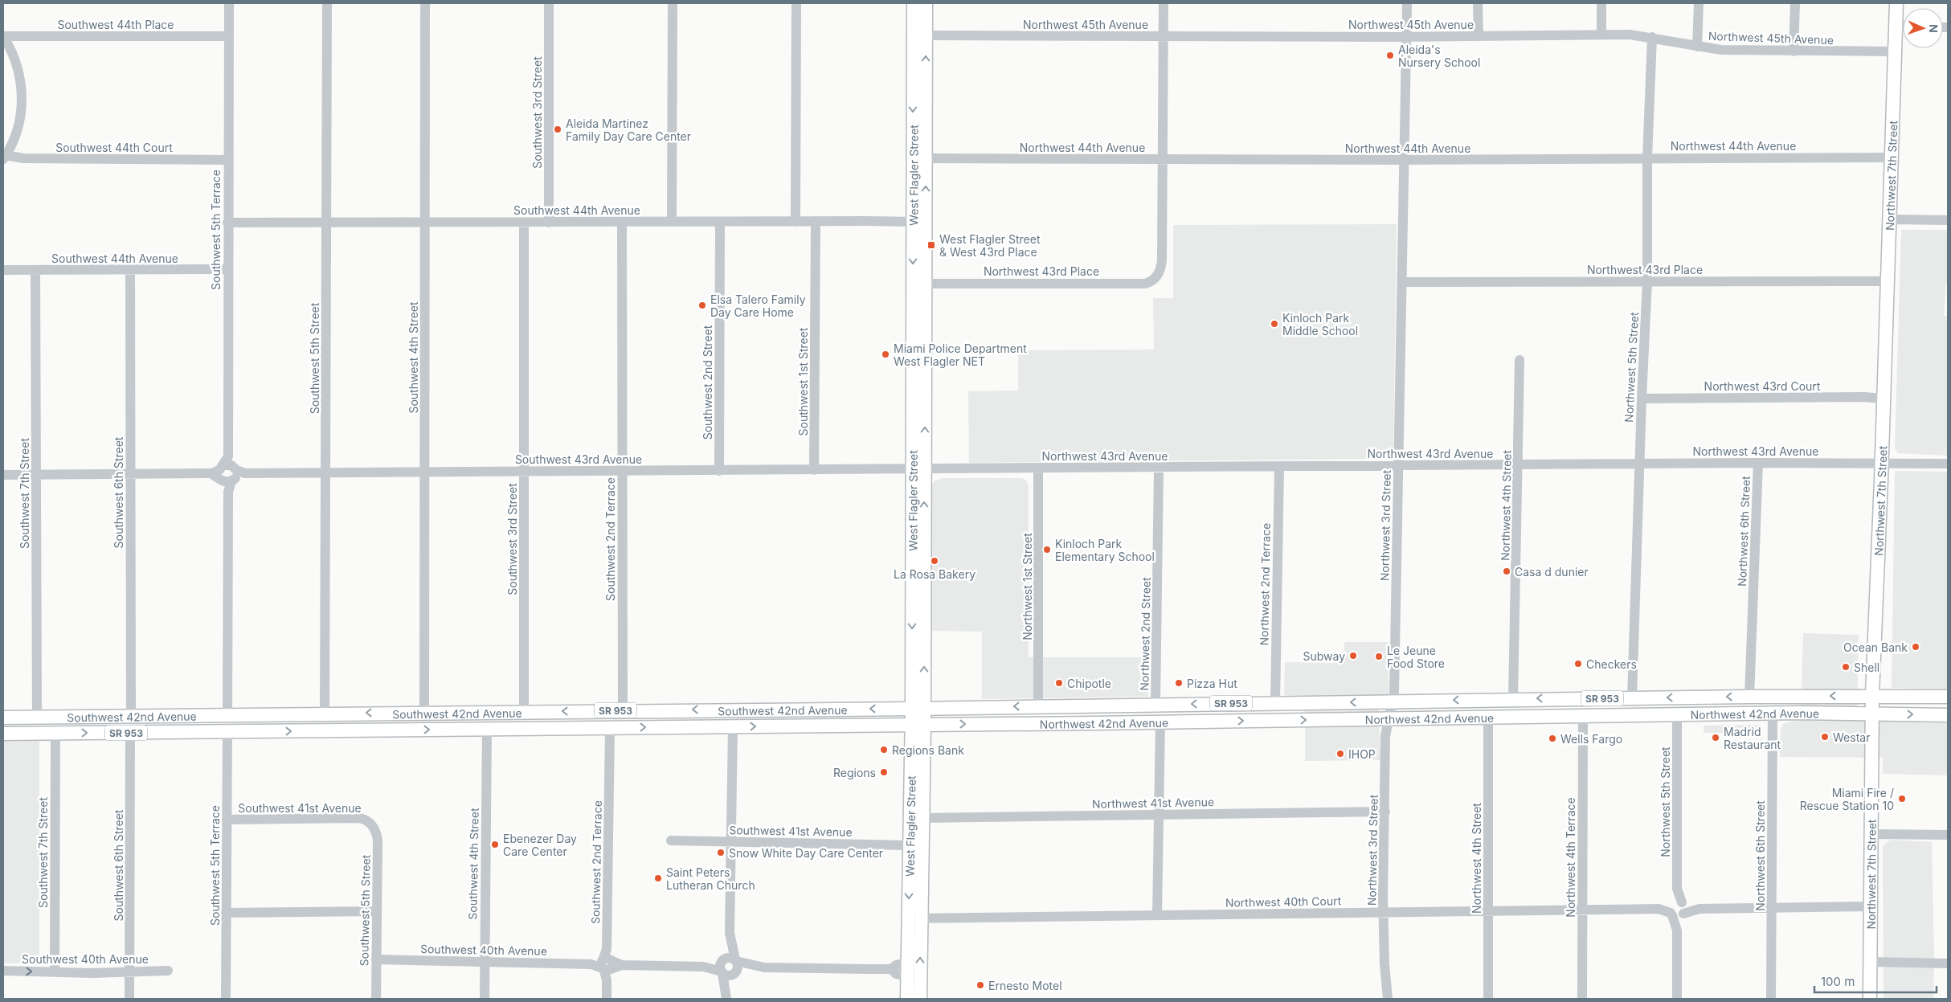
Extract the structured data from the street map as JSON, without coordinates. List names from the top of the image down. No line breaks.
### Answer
{"streets":{"main road":["West Flagler Street","Northwest 7th Street","SR 953","Southwest 42nd Avenue","Northwest 42nd Avenue"],"street":["Southwest 44th Place","Northwest 45th Avenue","Southwest 3rd Street","Northwest 44th Avenue","Southwest 44th Court","Southwest 44th Avenue","Southwest 5th Terrace","Northwest 43rd Place","Southwest 4th Street","Southwest 5th Street","Northwest 5th Street","Southwest 1st Street","Southwest 2nd Street","Northwest 43rd Court","Northwest 43rd Avenue","Southwest 43rd Avenue","Southwest 6th Street","Southwest 7th Street","Northwest 4th Street","Northwest 3rd Street","Northwest 6th Street","Southwest 2nd Terrace","Northwest 2nd Terrace","Northwest 1st Street","Northwest 2nd Street","Northwest 41st Avenue","Southwest 41st Avenue","Northwest 4th Terrace","Northwest 40th Court","Southwest 40th Avenue"]},"crossings":[["Southwest 44th Place","Southwest 5th Terrace"],["Northwest 45th Avenue","West Flagler Street"],["Northwest 45th Avenue","Northwest 7th Street"],["Northwest 45th Avenue","Northwest 5th Street"],["Northwest 45th Avenue","Northwest 3rd Street"],["Southwest 3rd Street","Southwest 44th Avenue"],["Southwest 3rd Street","Southwest 43rd Avenue"],["Southwest 3rd Street","Southwest 42nd Avenue"],["Northwest 44th Avenue","West Flagler Street"],["Northwest 44th Avenue","Northwest 7th Street"],["Northwest 44th Avenue","Northwest 43rd Place"],["Northwest 44th Avenue","Northwest 5th Street"],["Northwest 44th Avenue","Northwest 3rd Street"],["Southwest 44th Court","Southwest 5th Terrace"],["West Flagler Street","Southwest 44th Avenue"],["West Flagler Street","Northwest 43rd Place"],["West Flagler Street","Northwest 43rd Avenue"],["West Flagler Street","Southwest 43rd Avenue"],["West Flagler Street","Southwest 42nd Avenue"],["West Flagler Street","Northwest 42nd Avenue"],["West Flagler Street","Northwest 41st Avenue"],["West Flagler Street","Southwest 41st Avenue"],["West Flagler Street","Northwest 40th Court"],["West Flagler Street","Southwest 40th Avenue"],["Northwest 7th Street","Northwest 43rd Place"],["Northwest 7th Street","Northwest 43rd Court"],["Northwest 7th Street","Northwest 43rd Avenue"],["Northwest 7th Street","Northwest 42nd Avenue"],["Northwest 7th Street","Northwest 40th Court"],["Southwest 44th Avenue","Southwest 5th Terrace"],["Southwest 44th Avenue","Southwest 4th Street"],["Southwest 44th Avenue","Southwest 5th Street"],["Southwest 44th Avenue","Southwest 1st Street"],["Southwest 44th Avenue","Southwest 2nd Street"],["Southwest 44th Avenue","Southwest 6th Street"],["Southwest 44th Avenue","Southwest 7th Street"],["Southwest 44th Avenue","Southwest 2nd Terrace"],["Southwest 5th Terrace","Southwest 43rd Avenue"],["Southwest 5th Terrace","Southwest 42nd Avenue"],["Southwest 5th Terrace","Southwest 41st Avenue"],["Northwest 43rd Place","Northwest 5th Street"],["Northwest 43rd Place","Northwest 3rd Street"],["Southwest 4th Street","Southwest 43rd Avenue"],["Southwest 4th Street","Southwest 42nd Avenue"],["Southwest 4th Street","Southwest 40th Avenue"],["Southwest 5th Street","Southwest 43rd Avenue"],["Southwest 5th Street","Southwest 42nd Avenue"],["Southwest 5th Street","Southwest 41st Avenue"],["Southwest 5th Street","Southwest 40th Avenue"],["Northwest 5th Street","Northwest 43rd Court"],["Northwest 5th Street","Northwest 43rd Avenue"],["Northwest 5th Street","Northwest 42nd Avenue"],["Northwest 5th Street","Northwest 40th Court"],["Southwest 1st Street","Southwest 43rd Avenue"],["Southwest 2nd Street","Southwest 43rd Avenue"],["Northwest 43rd Avenue","Southwest 43rd Avenue"],["Northwest 43rd Avenue","Northwest 4th Street"],["Northwest 43rd Avenue","Northwest 3rd Street"],["Northwest 43rd Avenue","Northwest 6th Street"],["Northwest 43rd Avenue","Northwest 2nd Terrace"],["Northwest 43rd Avenue","Northwest 1st Street"],["Northwest 43rd Avenue","Northwest 2nd Street"],["Southwest 43rd Avenue","Southwest 6th Street"],["Southwest 43rd Avenue","Southwest 7th Street"],["Southwest 43rd Avenue","Southwest 2nd Terrace"],["Southwest 6th Street","Southwest 42nd Avenue"],["Southwest 6th Street","Southwest 40th Avenue"],["Southwest 7th Street","Southwest 42nd Avenue"],["Southwest 7th Street","Southwest 40th Avenue"],["Northwest 4th Street","Northwest 42nd Avenue"],["Northwest 4th Street","Northwest 40th Court"],["Northwest 3rd Street","Northwest 42nd Avenue"],["Northwest 3rd Street","Northwest 41st Avenue"],["Northwest 3rd Street","Northwest 40th Court"],["Northwest 6th Street","Northwest 42nd Avenue"],["Northwest 6th Street","Northwest 40th Court"],["Southwest 2nd Terrace","Southwest 42nd Avenue"],["Southwest 2nd Terrace","Southwest 40th Avenue"],["Northwest 2nd Terrace","Northwest 42nd Avenue"],["Northwest 1st Street","Northwest 42nd Avenue"],["Northwest 2nd Street","Northwest 42nd Avenue"],["Southwest 42nd Avenue","Northwest 42nd Avenue"],["Northwest 42nd Avenue","Northwest 4th Terrace"],["Northwest 4th Terrace","Northwest 40th Court"]],"places":{"other":["Aleida's Nursery School","Aleida Martinez Family Day Care Center","Elsa Talero Family Day Care Home","Kinloch Park Middle School","Miami Police Department West Flagler NET","Kinloch Park Elementary School","La Rosa Bakery","Casa d dunier","Ocean Bank","Subway","Le Jeune Food Store","Checkers","Shell","Chipotle","Pizza Hut","Westar","Madrid Restaurant","Wells Fargo","Regions Bank","IHOP","Regions","Miami Fire / Rescue Station 10","Ebenezer Day Care Center","Snow White Day Care Center","Saint Peters Lutheran Church","Ernesto Motel"],"transit":["West Flagler Street & West 43rd Place"]},"scale_bar":"100 m","north":"right"}
